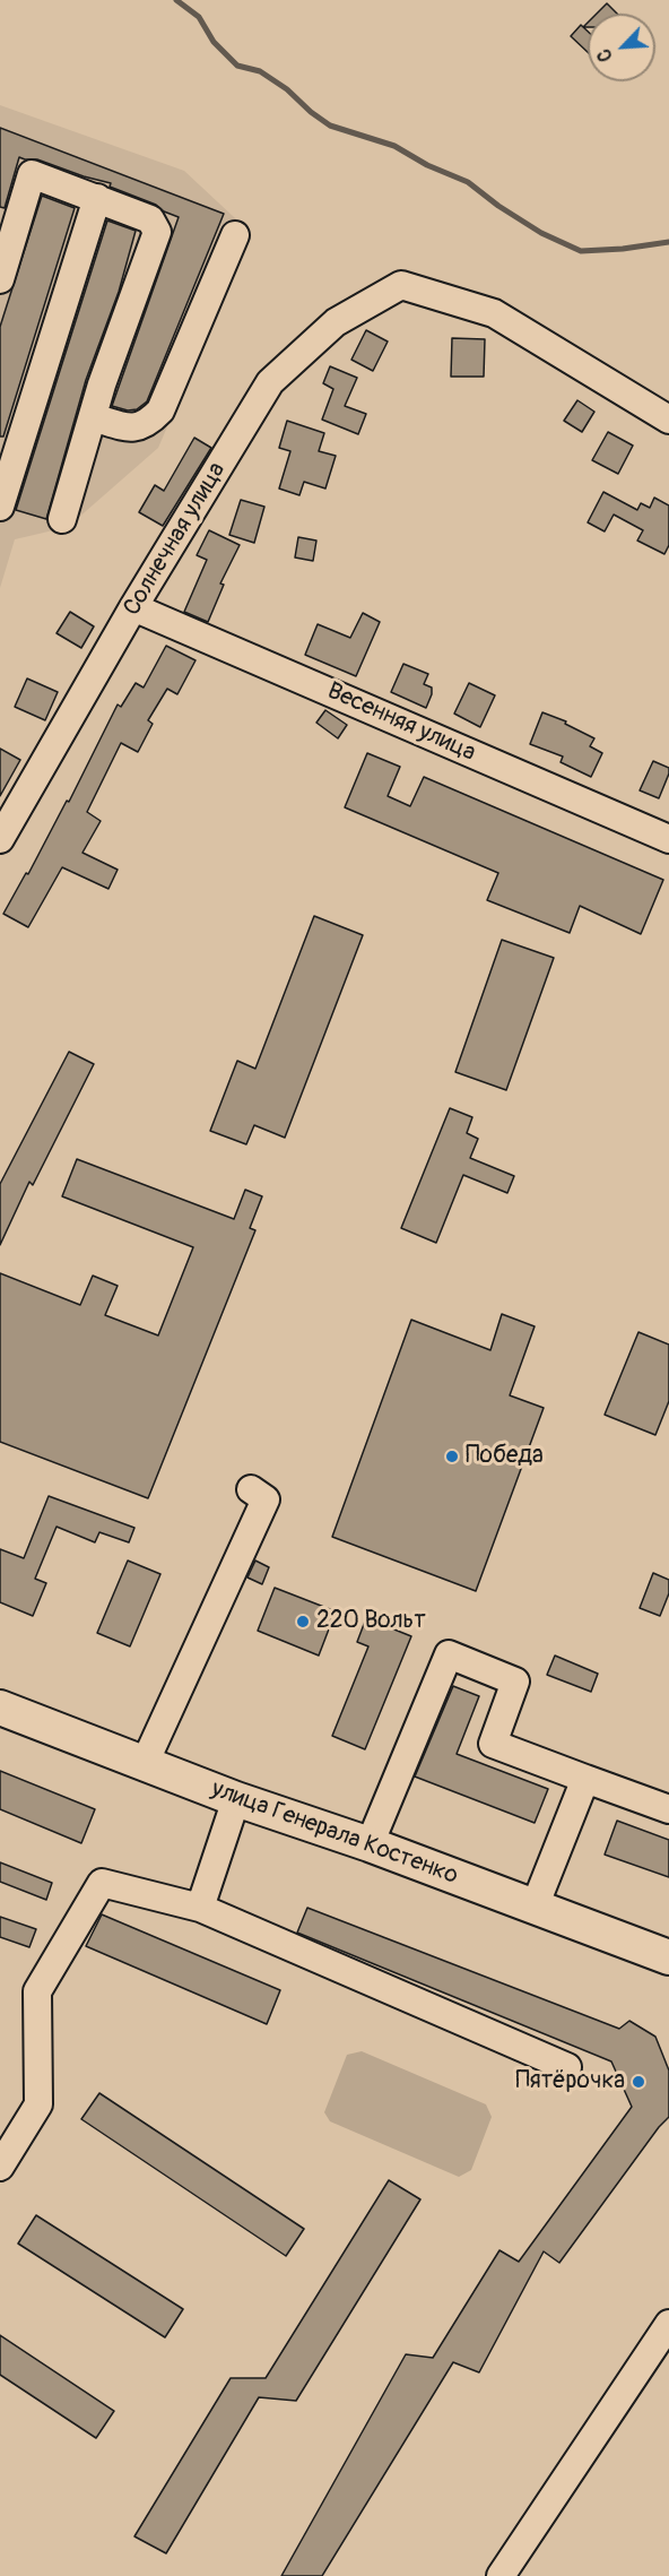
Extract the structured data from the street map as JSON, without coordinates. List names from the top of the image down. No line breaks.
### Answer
{"streets":{"main road":["улица Генерала Костенко"],"street":["Солнечная улица","Весенняя улица"]},"crossings":[["Солнечная улица","Весенняя улица"]],"places":["Победа","220 Вольт","Пятёрочка"],"north":"bottom left"}
